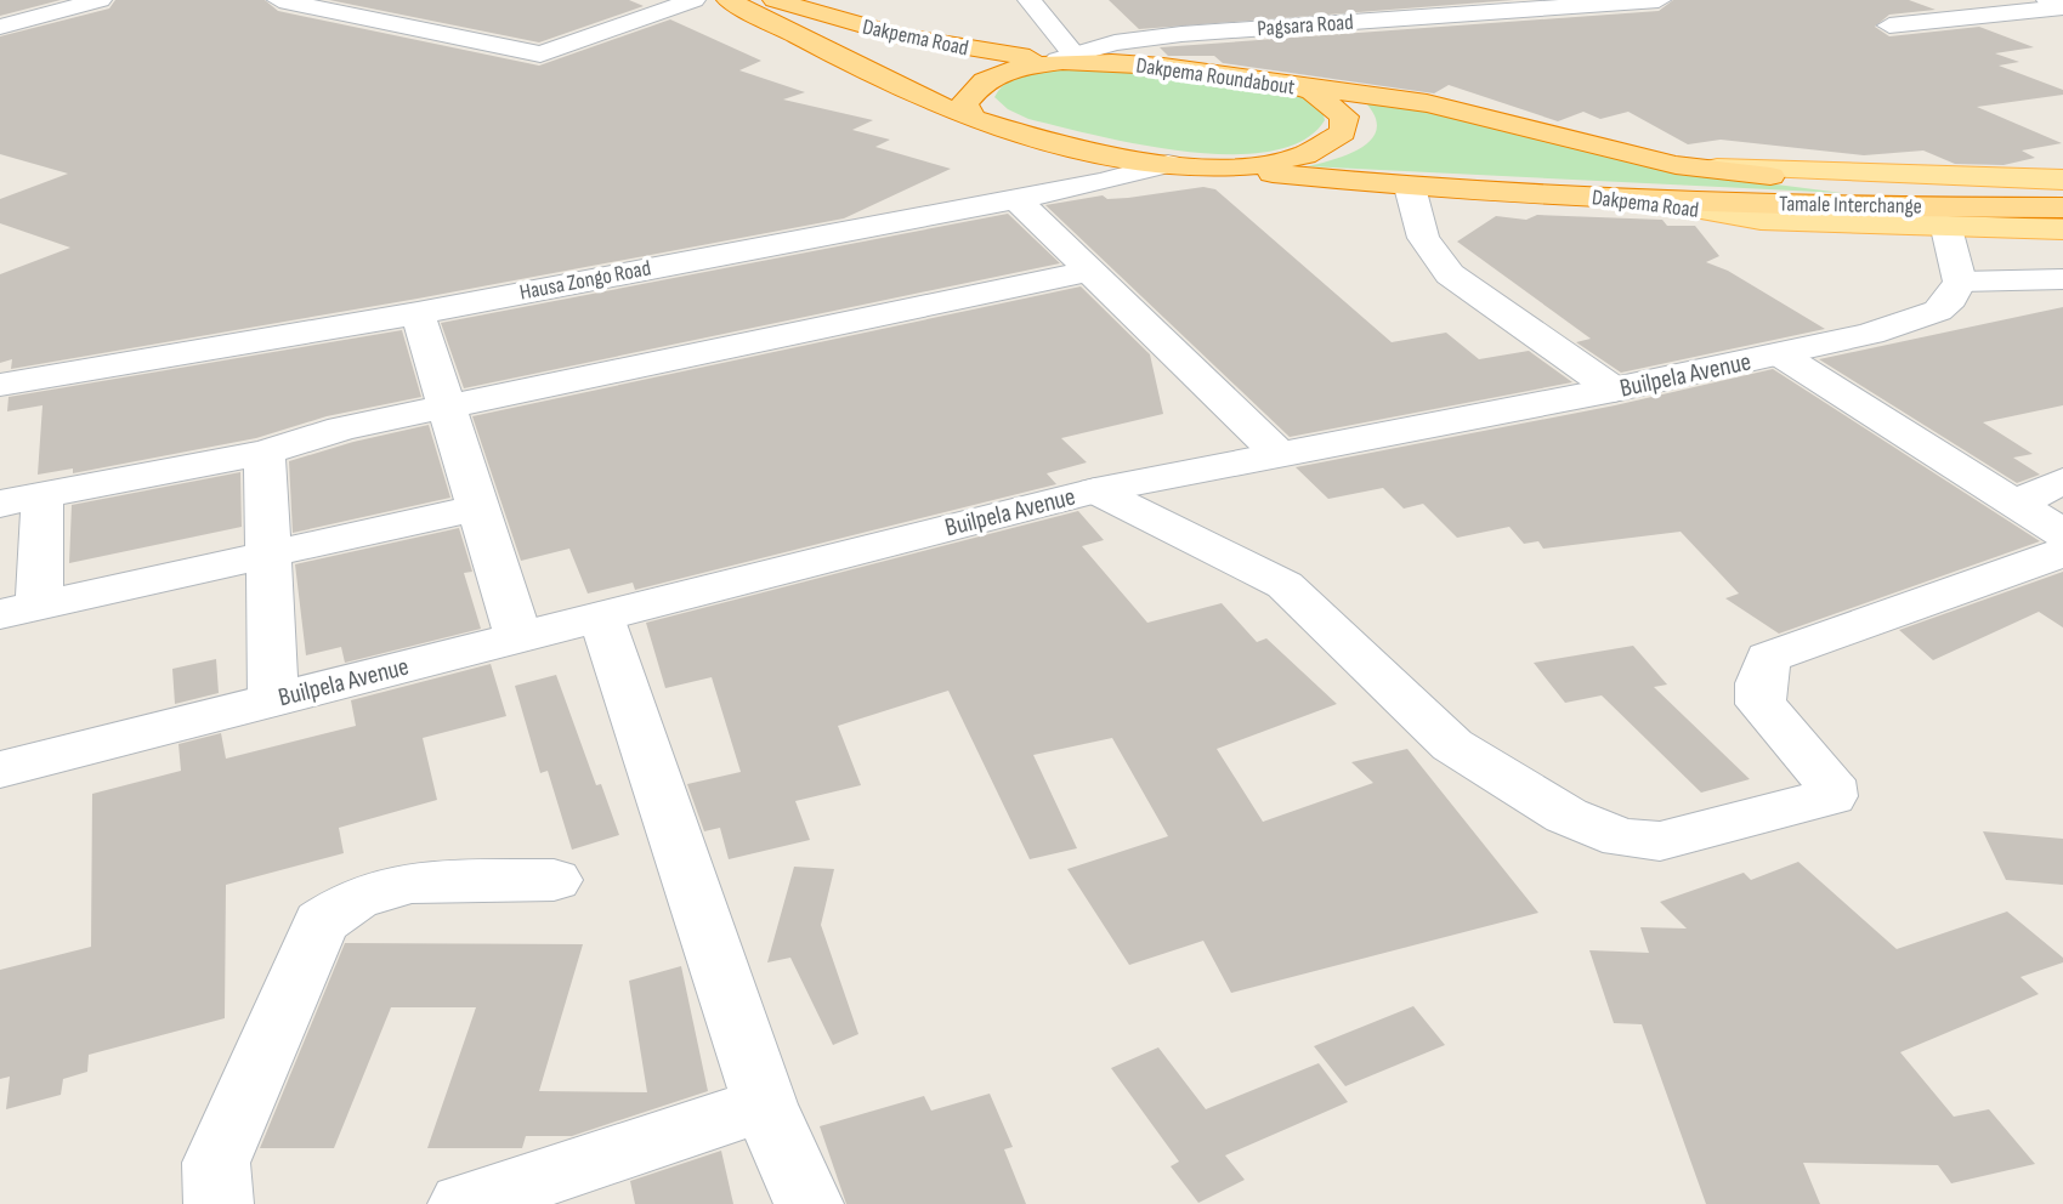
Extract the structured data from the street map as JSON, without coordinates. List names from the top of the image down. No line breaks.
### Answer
{"streets":{"highway":["Dakpema Road","Dakpema Roundabout","Tamale Interchange"],"street":["Pagsara Road","Hausa Zongo Road","Builpela Avenue"]},"crossings":[["Pagsara Road","Dakpema Road"],["Pagsara Road","Dakpema Roundabout"],["Dakpema Road","Dakpema Roundabout"],["Dakpema Road","Tamale Interchange"],["Dakpema Roundabout","Hausa Zongo Road"]]}
